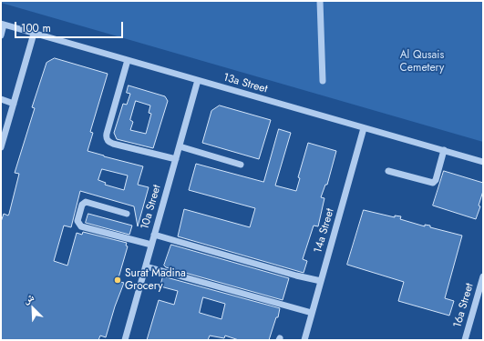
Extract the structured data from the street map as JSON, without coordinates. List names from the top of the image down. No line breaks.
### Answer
{"streets":{"street":["13a Street","10a Street","14a Street","16a Street"]},"crossings":[["13a Street","10a Street"],["13a Street","14a Street"]],"parks":["Al Qusais Cemetery"],"places":["Surat Madina Grocery"],"scale_bar":"100 m","north":"top left"}
